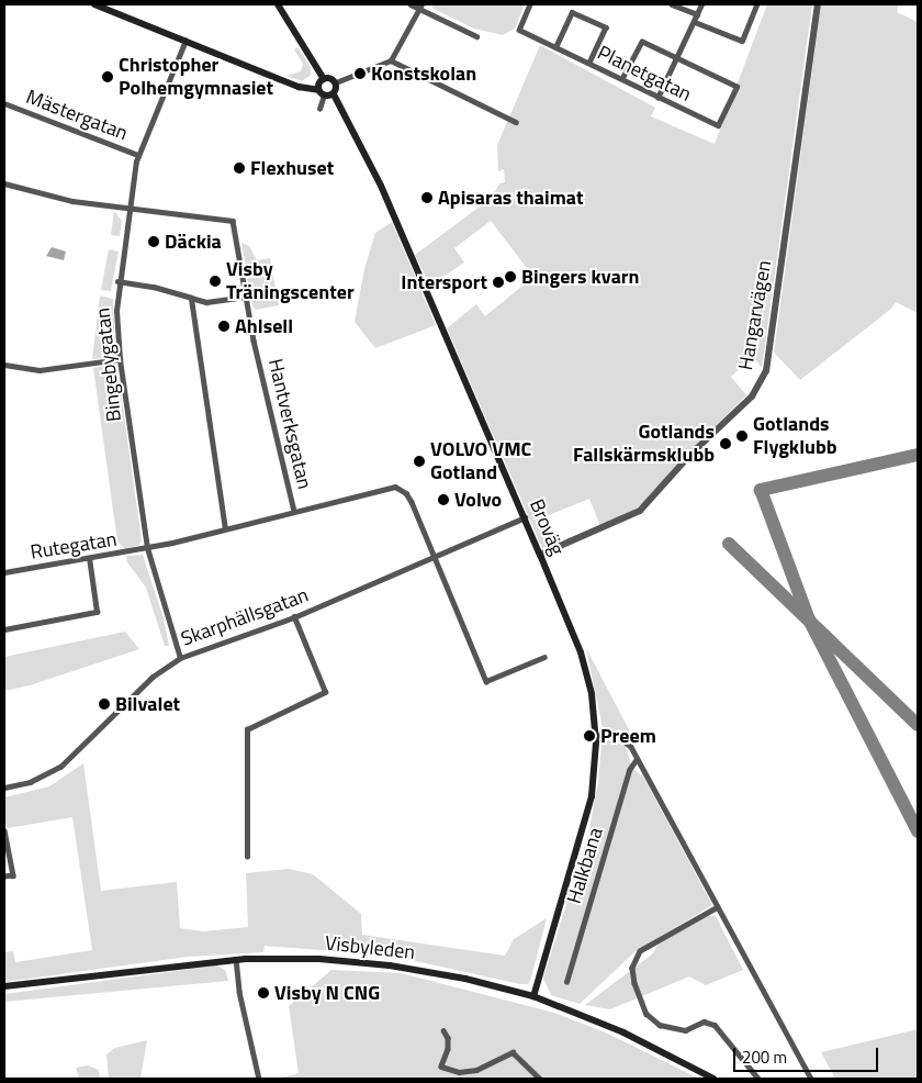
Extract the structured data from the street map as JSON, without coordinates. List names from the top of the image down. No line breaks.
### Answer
{"streets":{"main road":["Broväg","Visbyleden"],"street":["Planetgatan","Mästergatan","Hangarvägen","Bingebygatan","Hantverksgatan","Rutegatan","Skarphällsgatan","Halkbana"]},"crossings":[["Mästergatan","Bingebygatan"],["Hangarvägen","Broväg"],["Bingebygatan","Hantverksgatan"],["Bingebygatan","Rutegatan"],["Bingebygatan","Skarphällsgatan"],["Hantverksgatan","Rutegatan"],["Broväg","Skarphällsgatan"],["Broväg","Visbyleden"],["Rutegatan","Skarphällsgatan"]],"places":["Konstskolan","Christopher Polhemgymnasiet","Flexhuset","Apisaras thaimat","Däckia","Bingers kvarn","Visby Träningscenter","Intersport","Ahlsell","Gotlands Flygklubb","Gotlands Fallskärmsklubb","VOLVO VMC Gotland","Volvo","Bilvalet","Preem","Visby N CNG"],"scale_bar":"200 m"}
